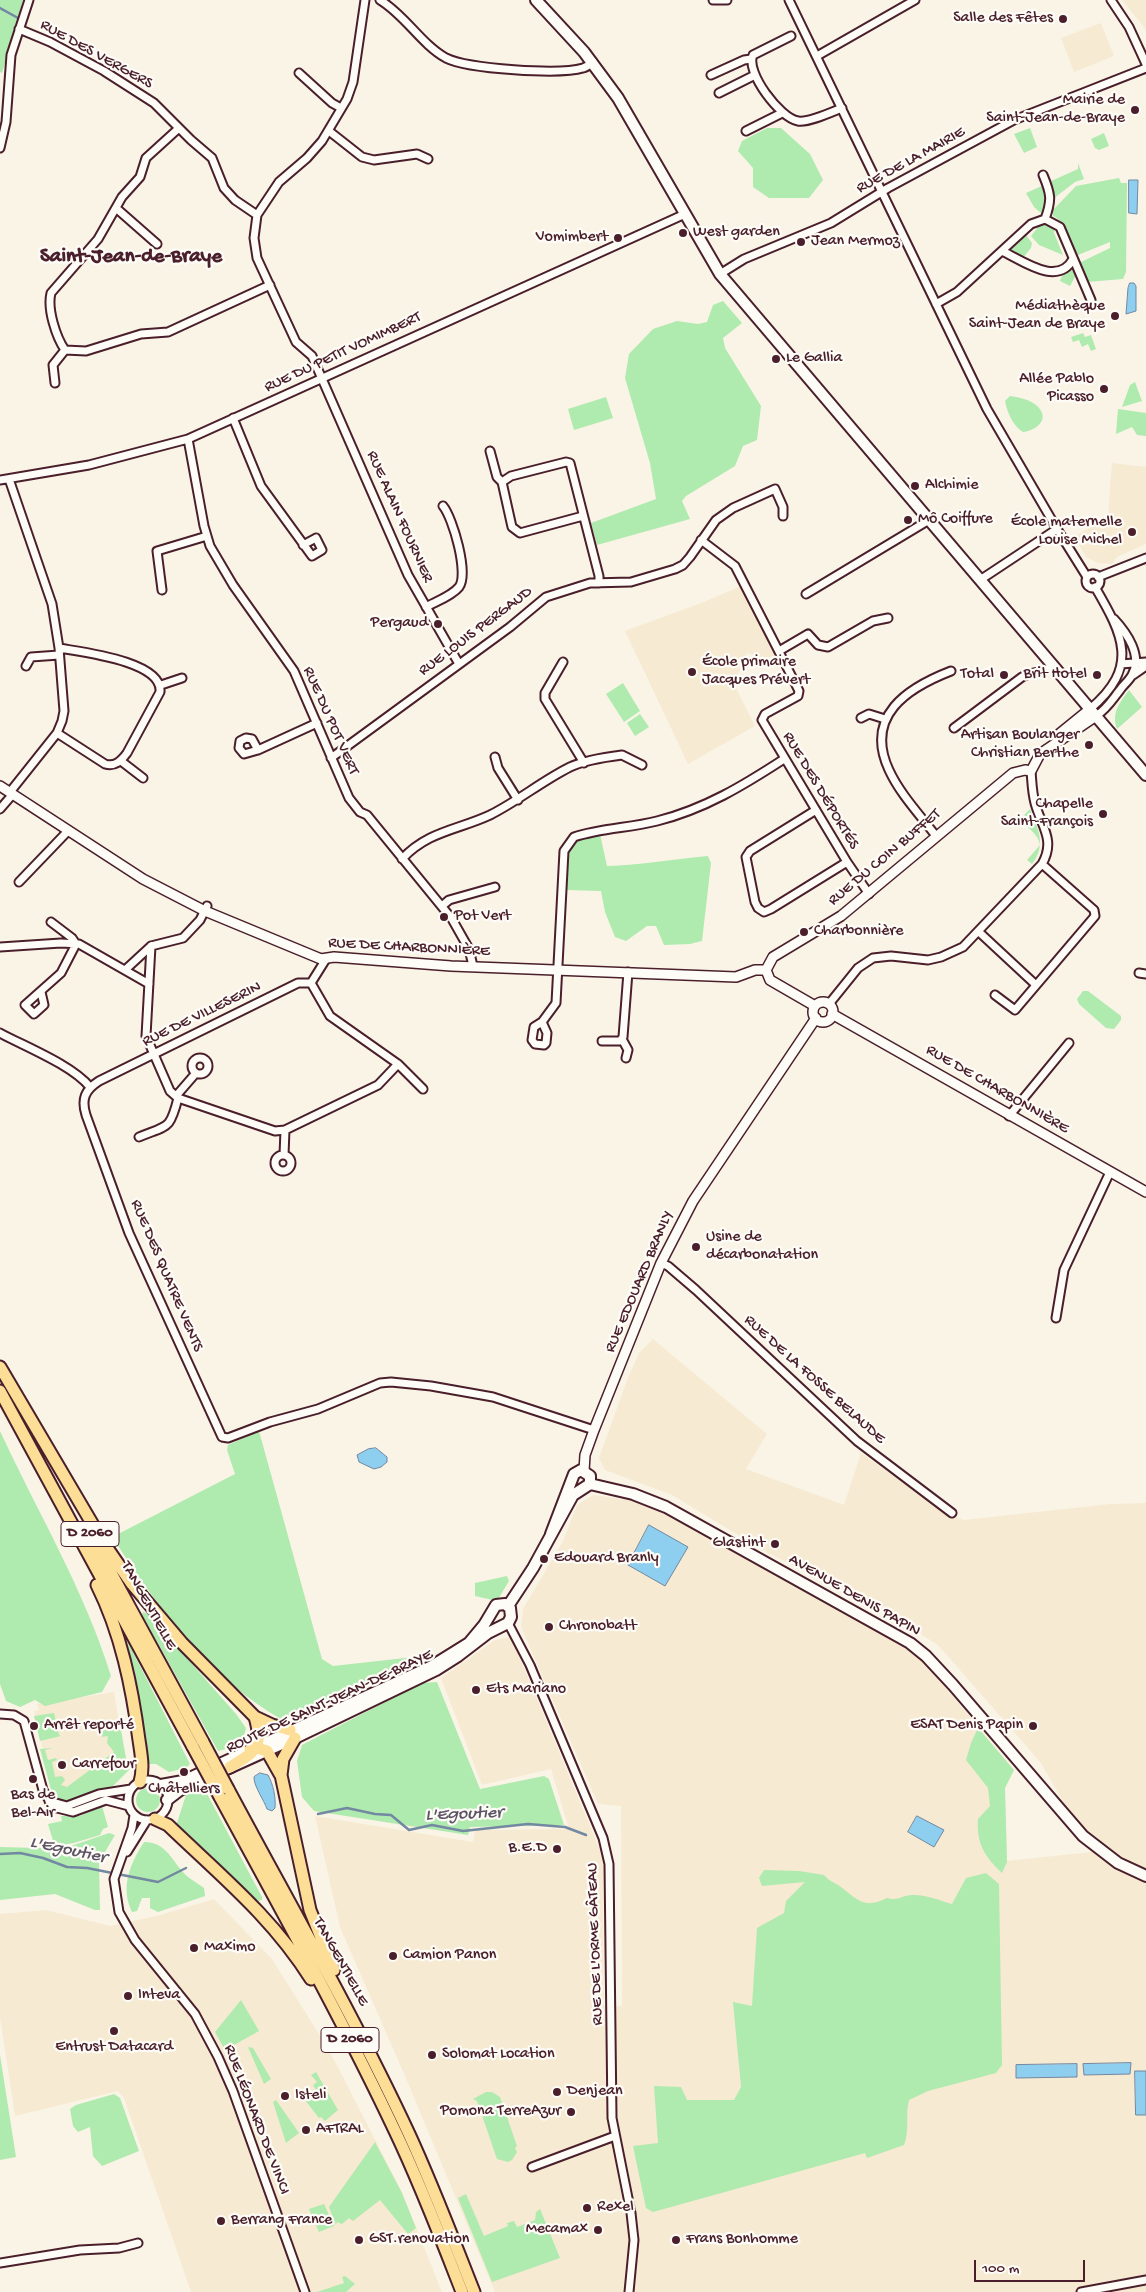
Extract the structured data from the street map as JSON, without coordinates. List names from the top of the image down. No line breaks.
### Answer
{"streets":{"highway":["D 2060","TANGENTIELLE"],"main road":["AVENUE DENIS PAPIN","ROUTE DE SAINT-JEAN-DE-BRAYE"],"street":["RUE DES VERGERS","RUE DE LA MAIRIE","RUE DU PETIT VOMIMBERT","RUE ALAIN FOURNIER","RUE LOUIS PERGAUD","RUE DU POT VERT","RUE DES DÉPORTÉS","RUE DU COIN BUFFET","RUE DE CHARBONNIÈRE","RUE DE VILLESERIN","RUE DES QUATRE VENTS","RUE EDOUARD BRANLY","RUE DE LA FOSSE BELAUDE","RUE DE L'ORME GÂTEAU","RUE LÉONARD DE VINCI"]},"crossings":[["RUE DES VERGERS","RUE ALAIN FOURNIER"],["RUE DU PETIT VOMIMBERT","RUE ALAIN FOURNIER"],["RUE DU PETIT VOMIMBERT","RUE DU POT VERT"],["RUE ALAIN FOURNIER","RUE LOUIS PERGAUD"],["RUE LOUIS PERGAUD","RUE DU POT VERT"],["RUE DU POT VERT","RUE DE CHARBONNIÈRE"],["RUE DES DÉPORTÉS","RUE DU COIN BUFFET"],["RUE DU COIN BUFFET","RUE DE CHARBONNIÈRE"],["RUE DE CHARBONNIÈRE","RUE EDOUARD BRANLY"],["RUE DE VILLESERIN","RUE DES QUATRE VENTS"],["RUE DES QUATRE VENTS","RUE EDOUARD BRANLY"],["RUE EDOUARD BRANLY","RUE DE LA FOSSE BELAUDE"],["RUE EDOUARD BRANLY","AVENUE DENIS PAPIN"],["D 2060","TANGENTIELLE"],["ROUTE DE SAINT-JEAN-DE-BRAYE","RUE DE L'ORME GÂTEAU"],["ROUTE DE SAINT-JEAN-DE-BRAYE","RUE LÉONARD DE VINCI"]],"districts":["Saint-Jean-de-Braye"],"water":["L'Egoutier"],"places":["Salle des Fêtes","Mairie de Saint-Jean-de-Braye","West garden","Vomimbert","Jean Mermoz","Médiathèque Saint-Jean de Braye","Le Gallia","Allée Pablo Picasso","Alchimie","Mô Coiffure","École maternelle Louise Michel","Pergaud","École primaire Jacques Prévert","Total","Brit Hotel","Artisan Boulanger Christian Berthe","Chapelle Saint-François","Pot Vert","Charbonnière","Usine de décarbonatation","Glastint","Edouard Branly","Chronobatt","Ets Mariano","Arrêt reporté","ESAT Denis Papin","Carrefour","Châtelliers","Bas de Bel-Air","B.E.D","Maximo","Camion Panon","Inteva","Entrust Datacard","Solomat Location","Denjean","Isteli","Pomona TerreAzur","AFTRAL","Rexel","Berrang France","Mecamax","GST.renovation","Frans Bonhomme"],"scale_bar":"100 m"}
